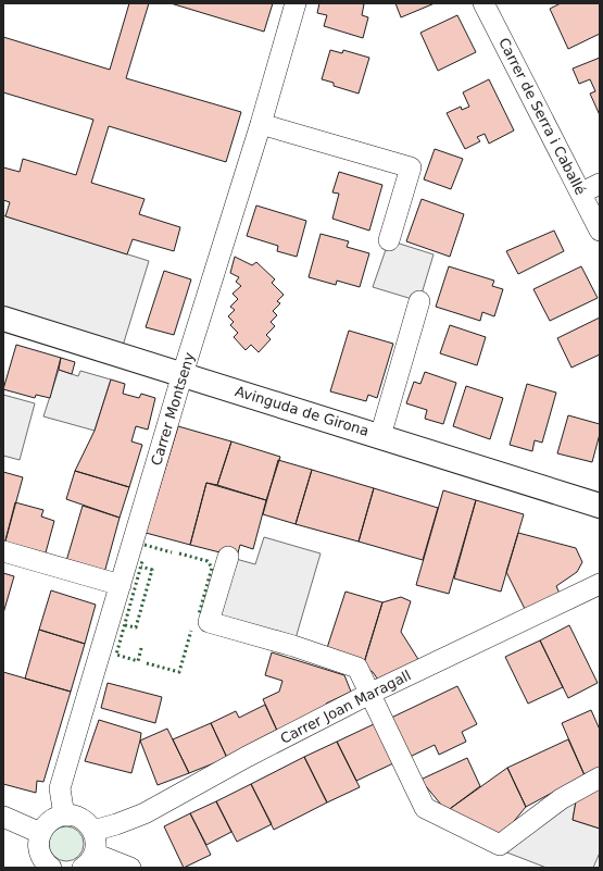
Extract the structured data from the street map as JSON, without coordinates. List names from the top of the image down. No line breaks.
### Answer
{"streets":{"main road":["Avinguda de Girona"],"street":["Carrer de Serra i Caballé","Carrer Montseny","Carrer Joan Maragall"]},"crossings":[["Carrer Montseny","Avinguda de Girona"]]}
